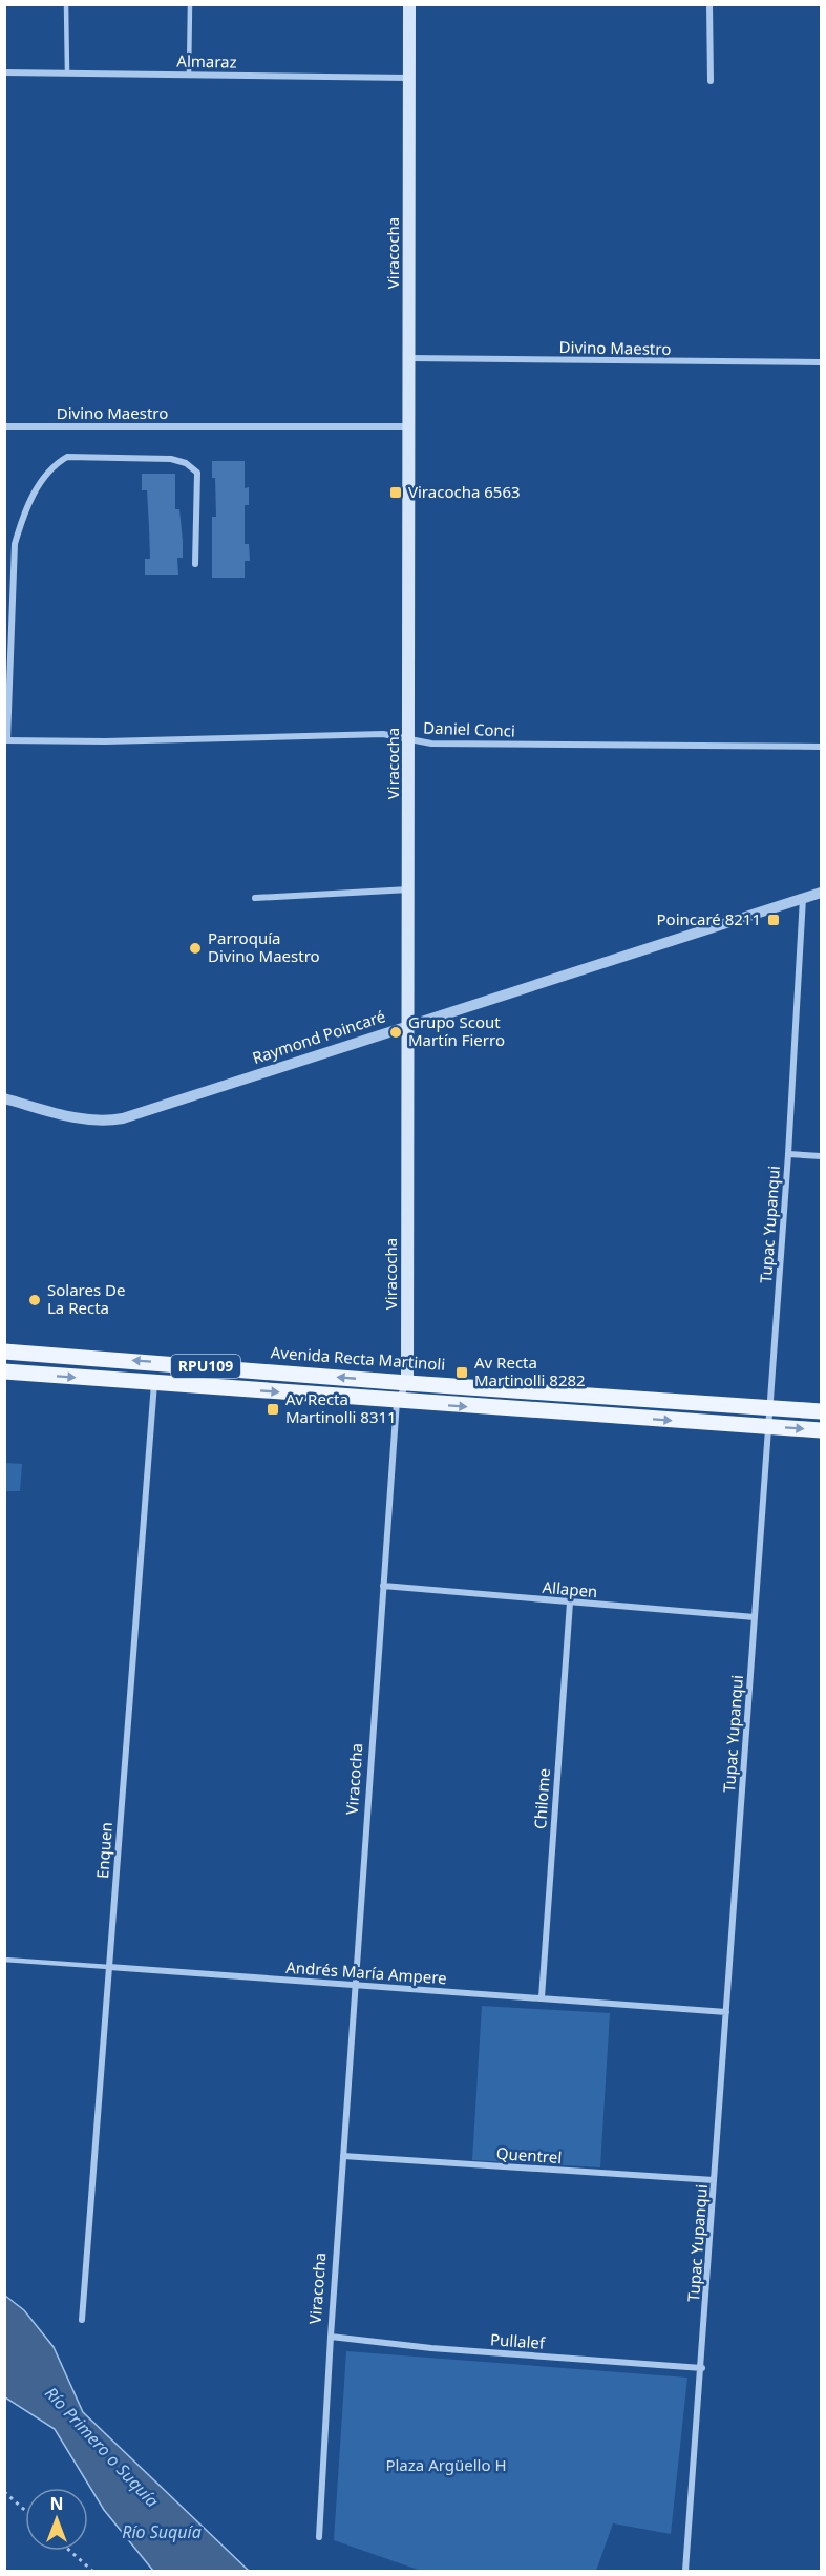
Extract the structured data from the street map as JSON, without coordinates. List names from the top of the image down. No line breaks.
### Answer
{"streets":{"main road":["Viracocha","Avenida Recta Martinoli","RPU109"],"street":["Almaraz","Divino Maestro","Daniel Conci","Raymond Poincaré","Tupac Yupanqui","Allapen","Chilome","Enquen","Andrés María Ampere","Quentrel","Pullalef"]},"crossings":[["Almaraz","Viracocha"],["Viracocha","Divino Maestro"],["Viracocha","Daniel Conci"],["Viracocha","Raymond Poincaré"],["Viracocha","Avenida Recta Martinoli"],["Viracocha","RPU109"],["Viracocha","Allapen"],["Viracocha","Andrés María Ampere"],["Viracocha","Quentrel"],["Viracocha","Pullalef"],["Raymond Poincaré","Tupac Yupanqui"],["Tupac Yupanqui","Avenida Recta Martinoli"],["Tupac Yupanqui","RPU109"],["Tupac Yupanqui","Allapen"],["Tupac Yupanqui","Andrés María Ampere"],["Tupac Yupanqui","Quentrel"],["Tupac Yupanqui","Pullalef"],["RPU109","Enquen"],["Allapen","Chilome"],["Chilome","Andrés María Ampere"],["Enquen","Andrés María Ampere"]],"water":["Río Primero o Suquía","Río Suquía"],"parks":["Plaza Argüello H"],"places":{"transit":["Viracocha 6563","Poincaré 8211","Av Recta Martinolli 8282","Av Recta Martinolli 8311"],"other":["Parroquía Divino Maestro","Grupo Scout Martín Fierro","Solares De La Recta"]},"north":"top"}
